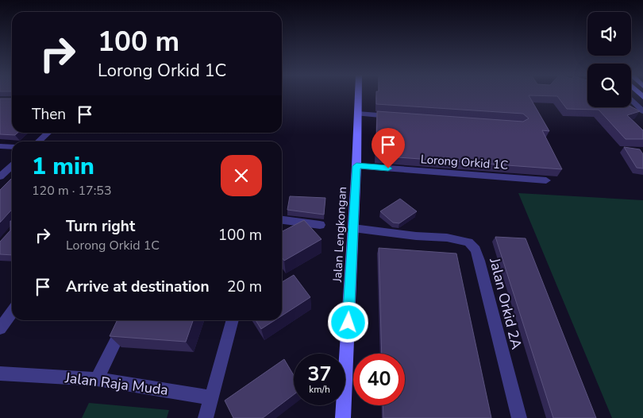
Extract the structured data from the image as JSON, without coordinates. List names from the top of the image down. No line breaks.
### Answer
{"streets":{"street":["Lorong Orkid 1C","Jalan Lengkongan","Jalan Orkid 2A","Jalan Raja Muda"]},"crossings":[["Lorong Orkid 1C","Jalan Lengkongan"],["Jalan Lengkongan","Jalan Orkid 2A"]],"page":{"turn":["100 m","Lorong Orkid 1C"],"then":"Then","heading":["1 min","120 m · 17:53"],"list":[{"name":"Turn right","note":"Lorong Orkid 1C","value":"100 m"},{"name":"Arrive at destination","value":"20 m"}],"speed":"37 km/h","limit":"40"}}
